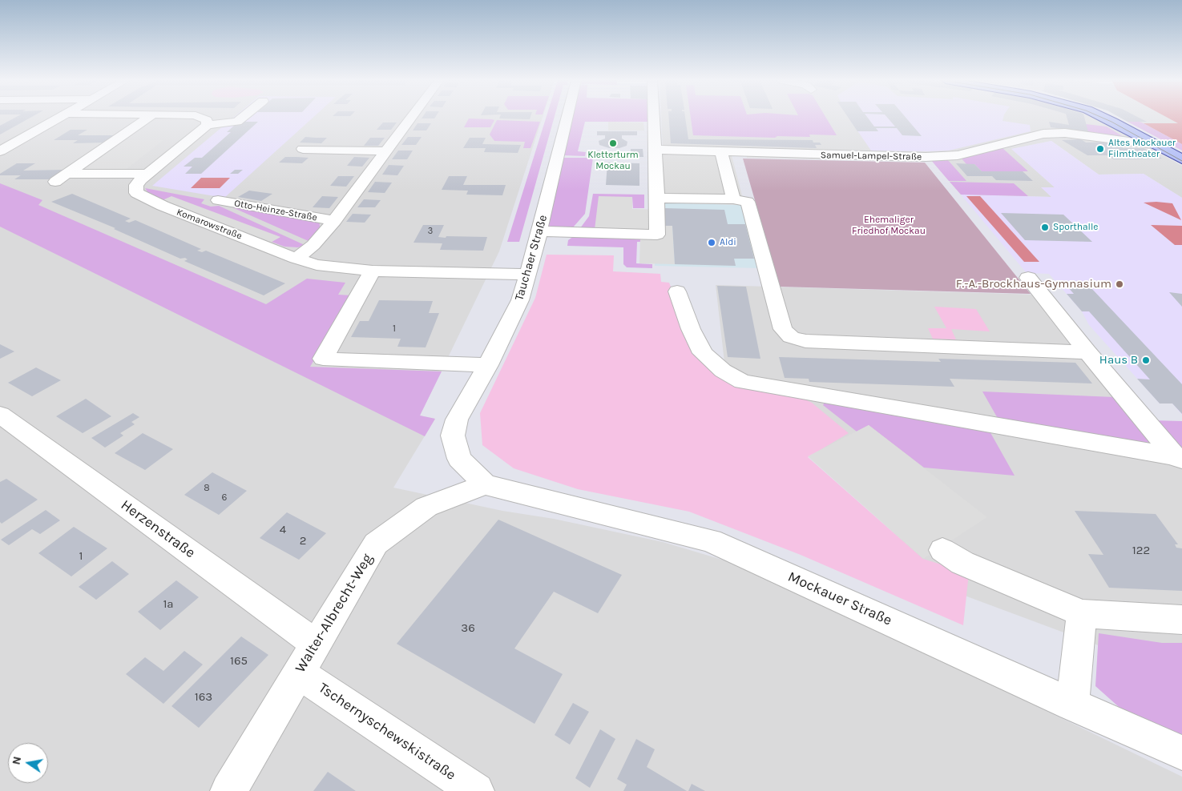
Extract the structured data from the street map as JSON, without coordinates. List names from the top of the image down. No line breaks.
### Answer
{"streets":{"street":["Samuel-Lampel-Straße","Otto-Heinze-Straße","Komarowstraße","Tauchaer Straße","Herzenstraße","Mockauer Straße","Walter-Albrecht-Weg","Tschernyschewskistraße"]},"crossings":[["Otto-Heinze-Straße","Komarowstraße"],["Komarowstraße","Tauchaer Straße"],["Tauchaer Straße","Mockauer Straße"],["Tauchaer Straße","Walter-Albrecht-Weg"],["Herzenstraße","Walter-Albrecht-Weg"],["Mockauer Straße","Walter-Albrecht-Weg"],["Walter-Albrecht-Weg","Tschernyschewskistraße"]],"parks":["Ehemaliger Friedhof Mockau"],"places":["Kletterturm Mockau","Altes Mockauer Filmtheater","Sporthalle","Aldi","F.-A.-Brockhaus-Gymnasium","Haus B"],"house_numbers":["3","1","8","6","4","2","122","1","1a","36","165","163"],"north":"left"}
